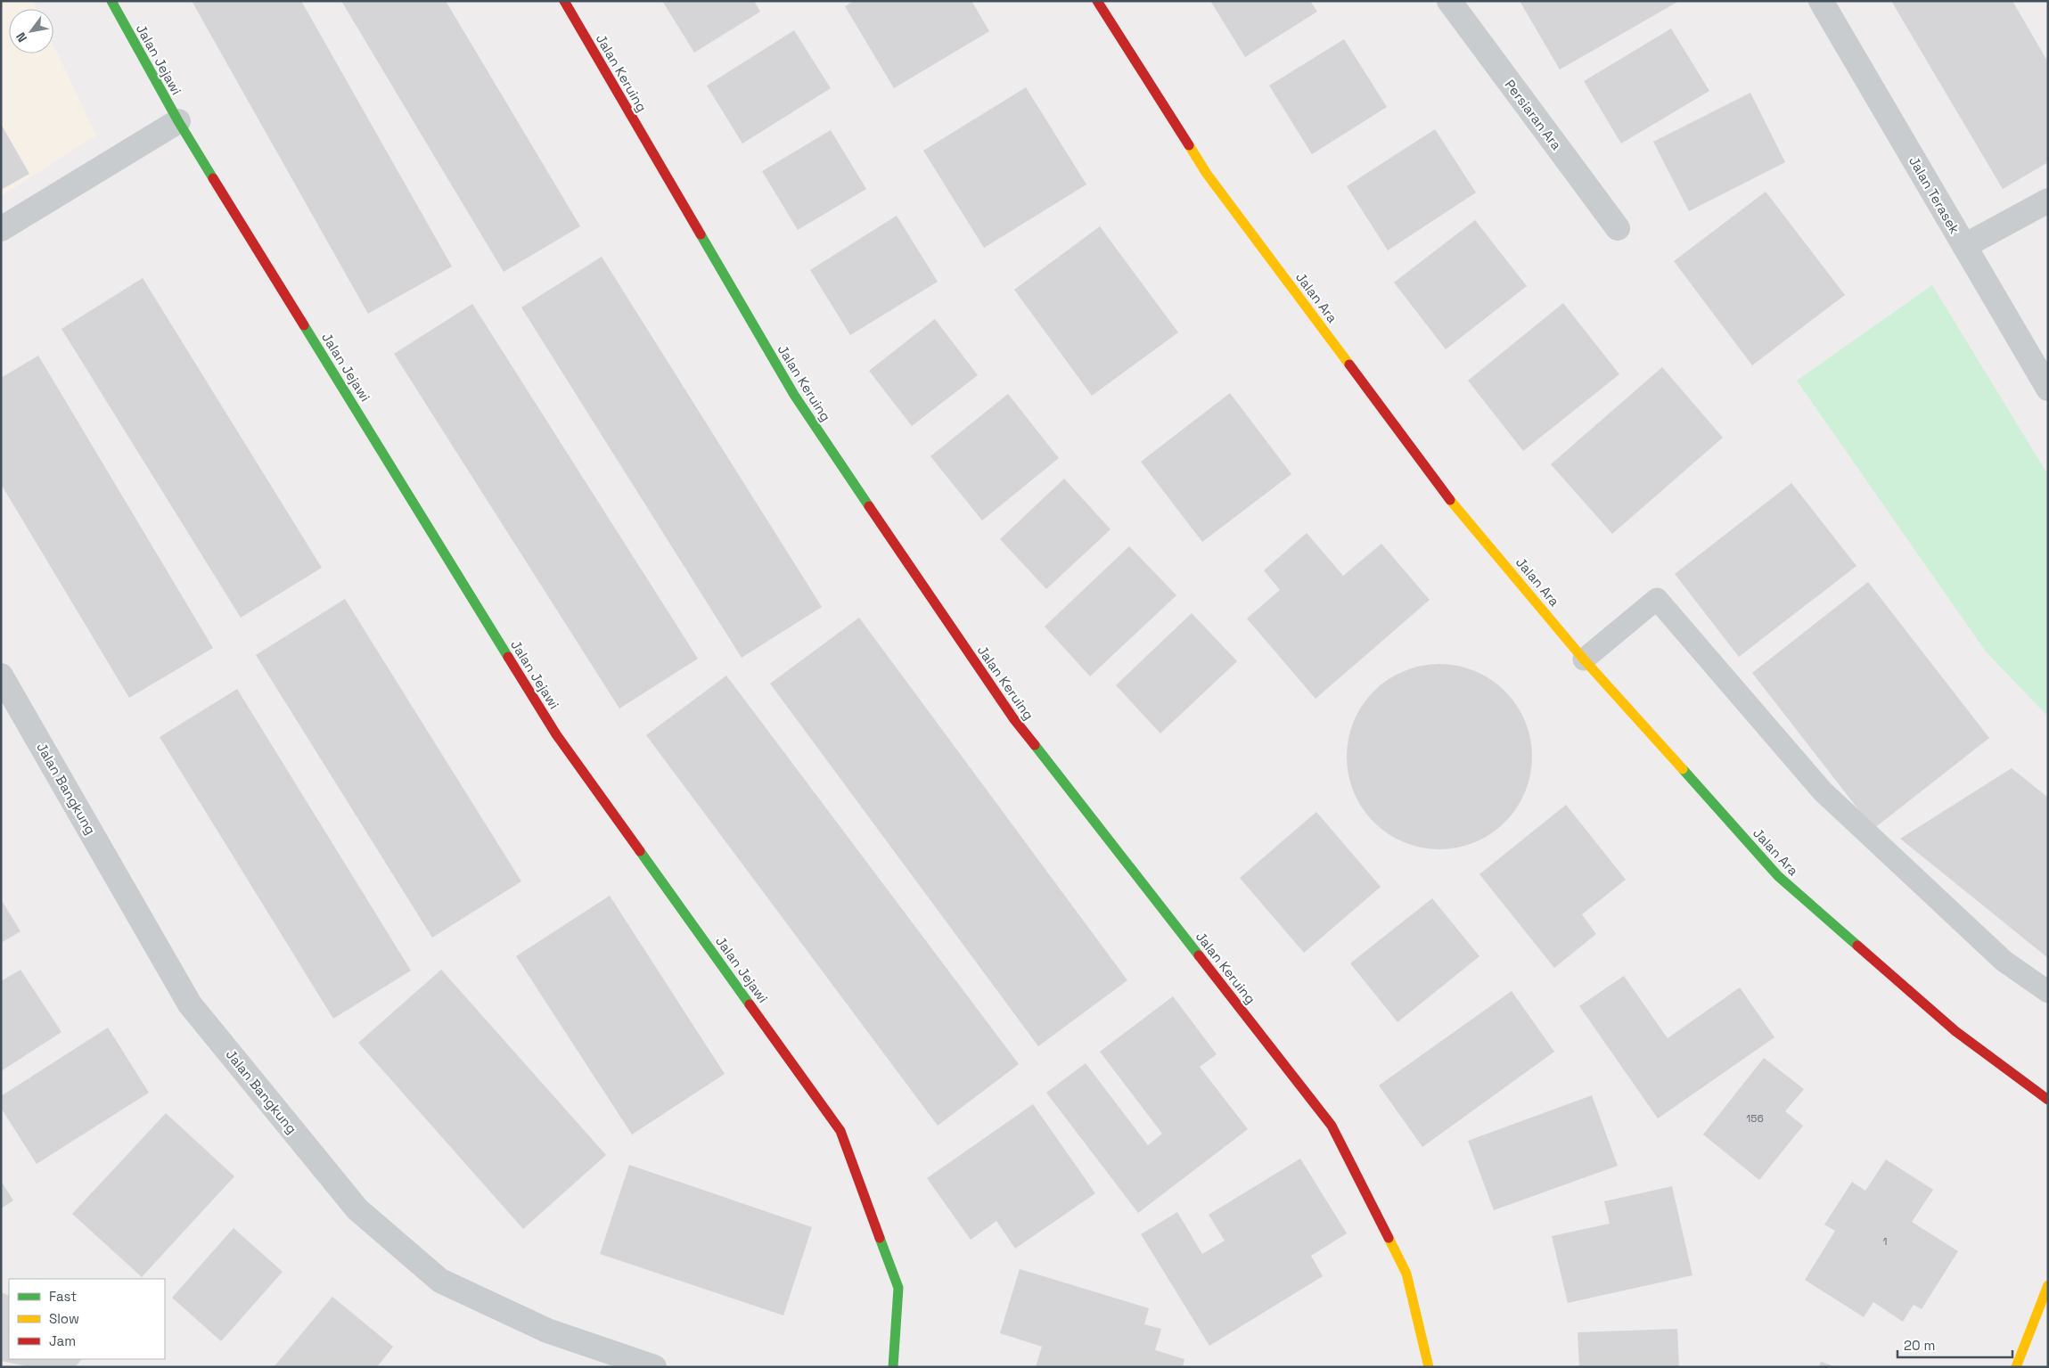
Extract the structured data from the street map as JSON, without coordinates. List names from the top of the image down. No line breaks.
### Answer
{"streets":{"street":["Jalan Jejawi","Jalan Keruing","Persiaran Ara","Jalan Terasek","Jalan Ara","Jalan Bangkung"]},"house_numbers":["156","1"],"legend":["Fast","Slow","Jam"],"scale_bar":"20 m","north":"bottom left"}
